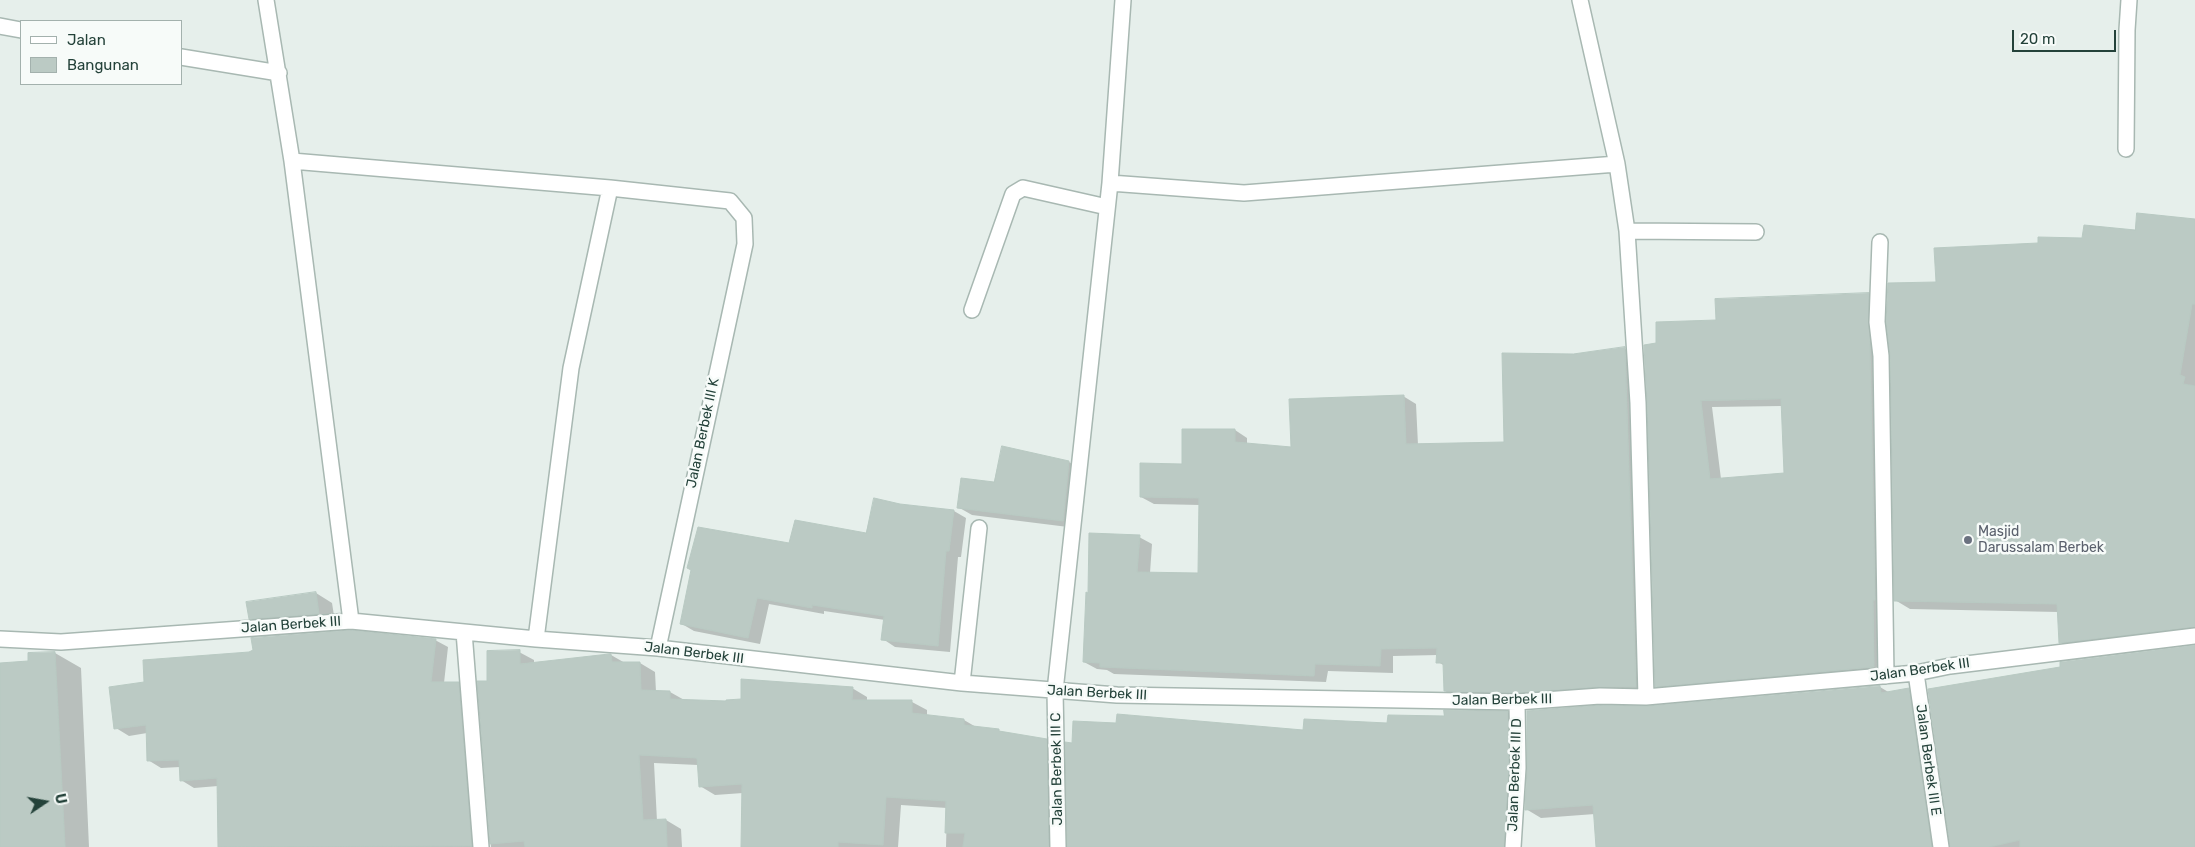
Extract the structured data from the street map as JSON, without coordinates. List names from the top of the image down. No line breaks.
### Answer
{"streets":{"street":["Jalan Berbek III K","Jalan Berbek III","Jalan Berbek III E","Jalan Berbek III C","Jalan Berbek III D"]},"crossings":[["Jalan Berbek III K","Jalan Berbek III"],["Jalan Berbek III","Jalan Berbek III E"],["Jalan Berbek III","Jalan Berbek III C"],["Jalan Berbek III","Jalan Berbek III D"]],"places":["Masjid Darussalam Berbek"],"legend":["Jalan","Bangunan"],"scale_bar":"20 m","north":"right"}
